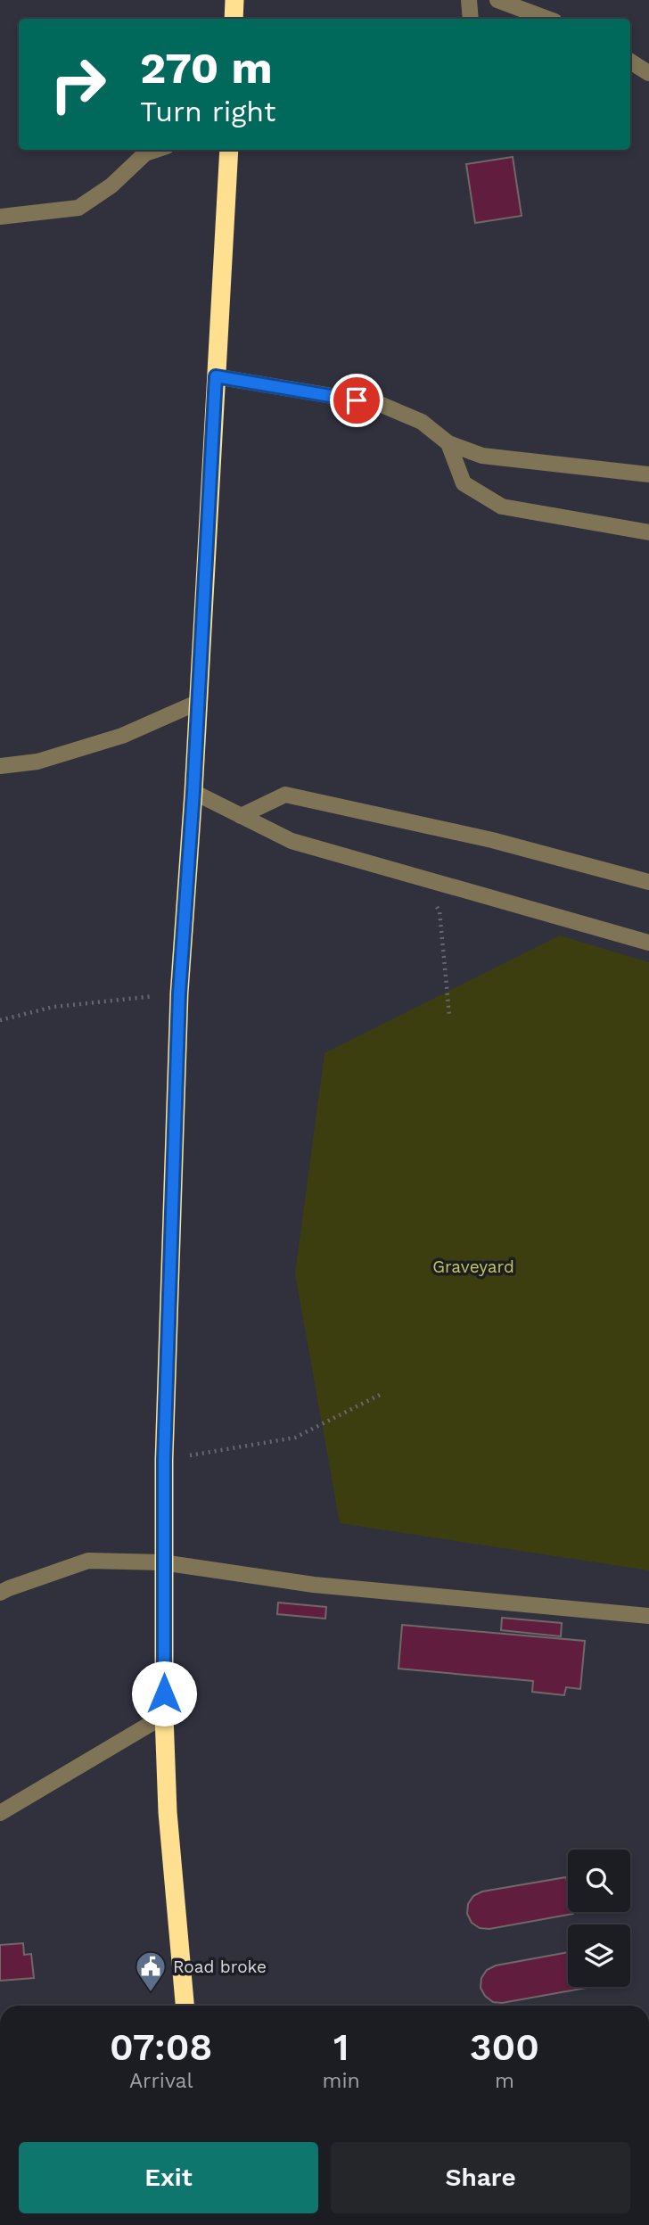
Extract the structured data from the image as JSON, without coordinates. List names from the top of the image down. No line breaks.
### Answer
{"parks":["Graveyard"],"places":{"public building":["Road broke"]},"page":{"turn":["270 m","Turn right"],"eta":["07:08","Arrival","1","min","300","m"],"buttons":["Exit","Share"]}}
